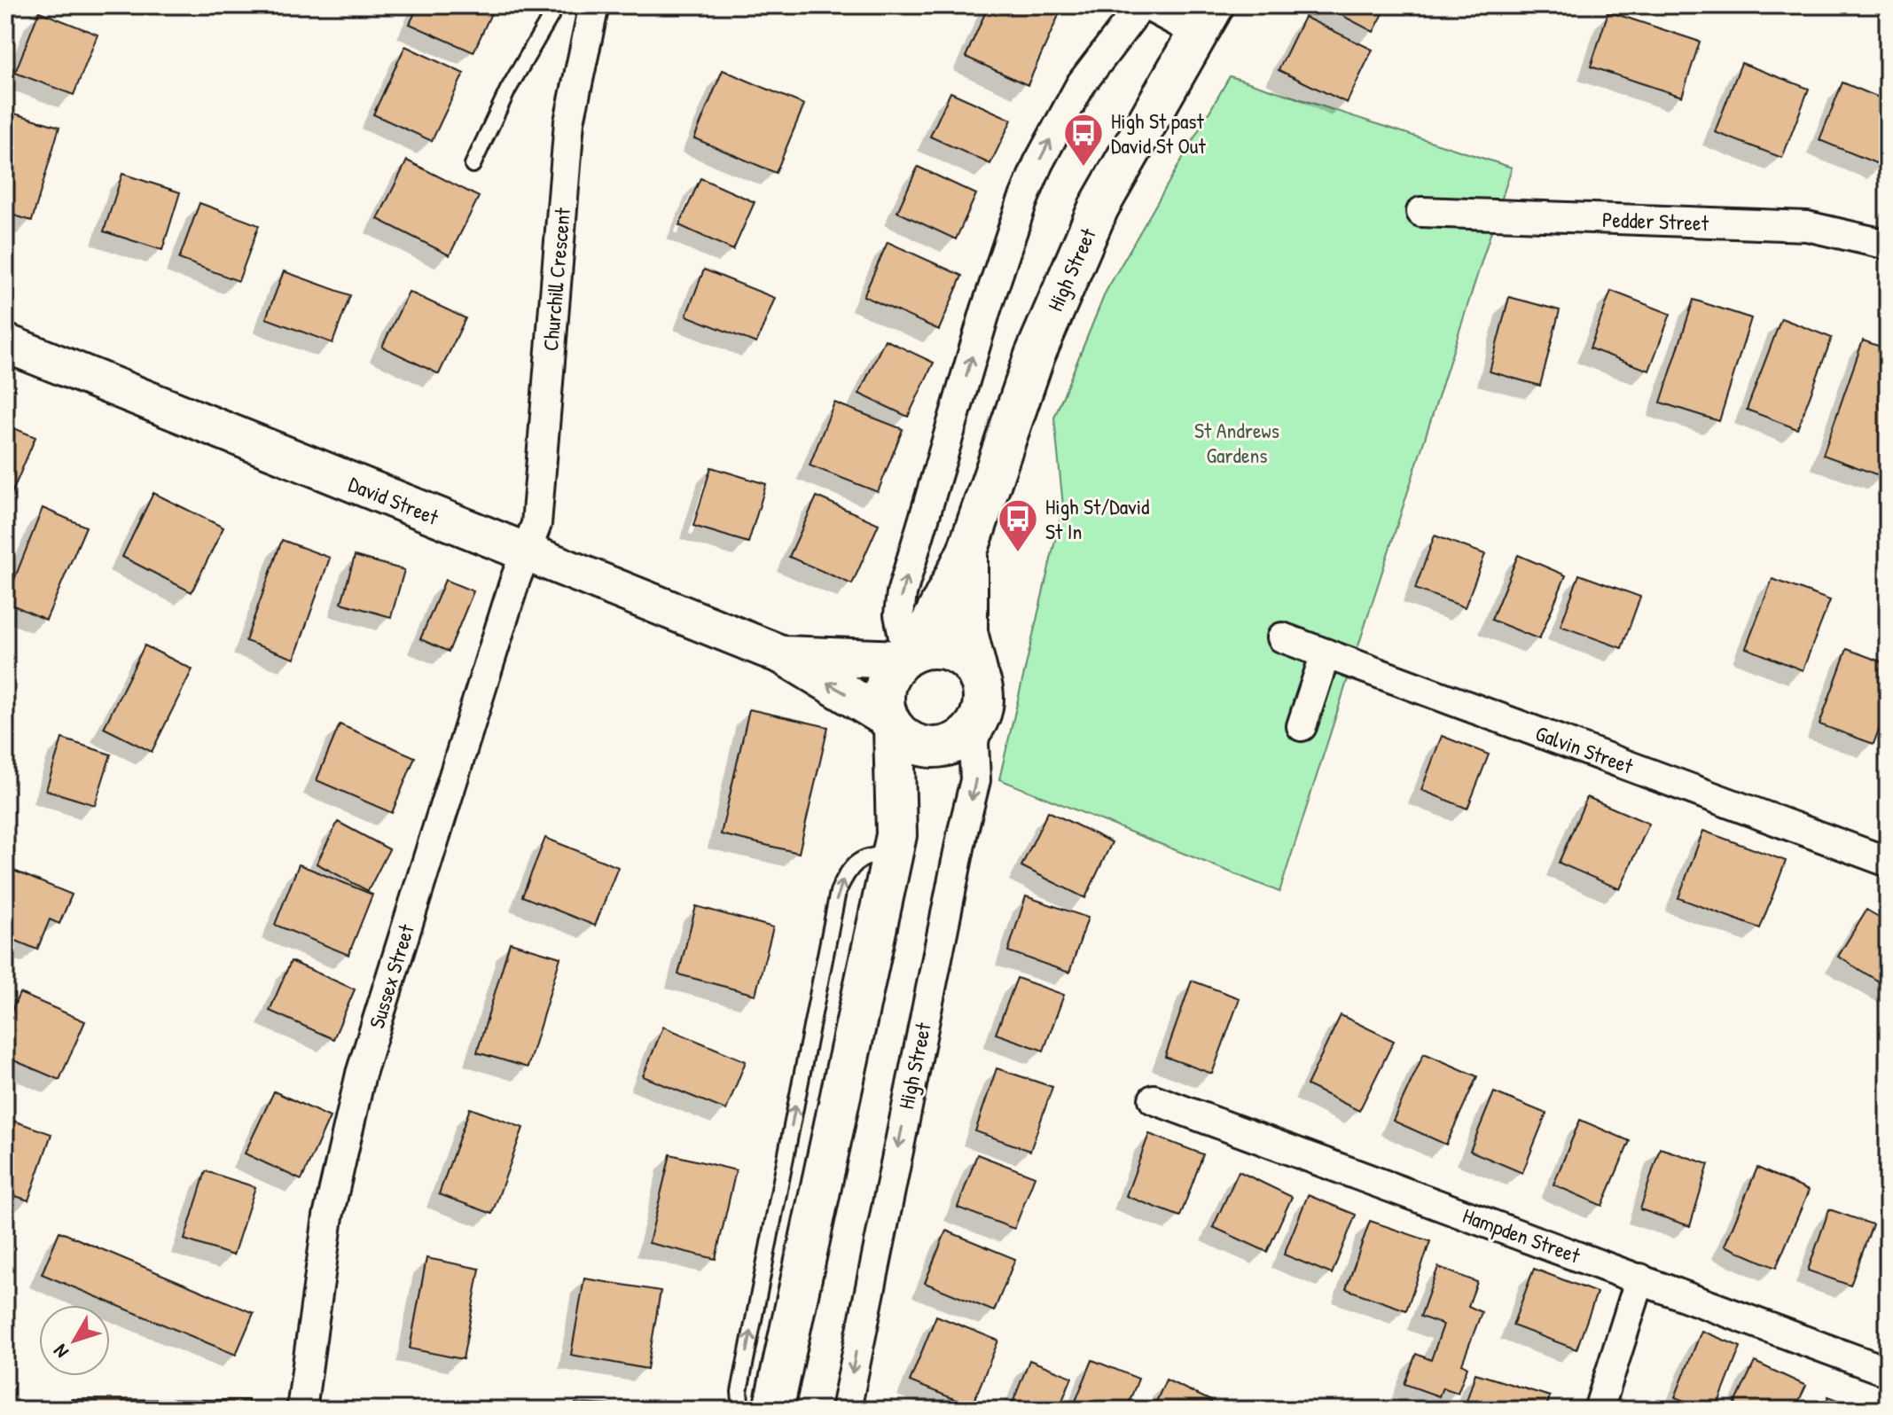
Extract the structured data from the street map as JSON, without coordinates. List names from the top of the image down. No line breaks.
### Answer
{"streets":{"main road":["High Street"],"street":["Pedder Street","Churchill Crescent","David Street","Galvin Street","Sussex Street","Hampden Street"]},"crossings":[["High Street","David Street"],["Churchill Crescent","David Street"],["Churchill Crescent","Sussex Street"],["David Street","Sussex Street"]],"parks":["St Andrews Gardens"],"places":{"bus stop":["High St past David St Out","High St/David St In"]},"north":"bottom left"}
